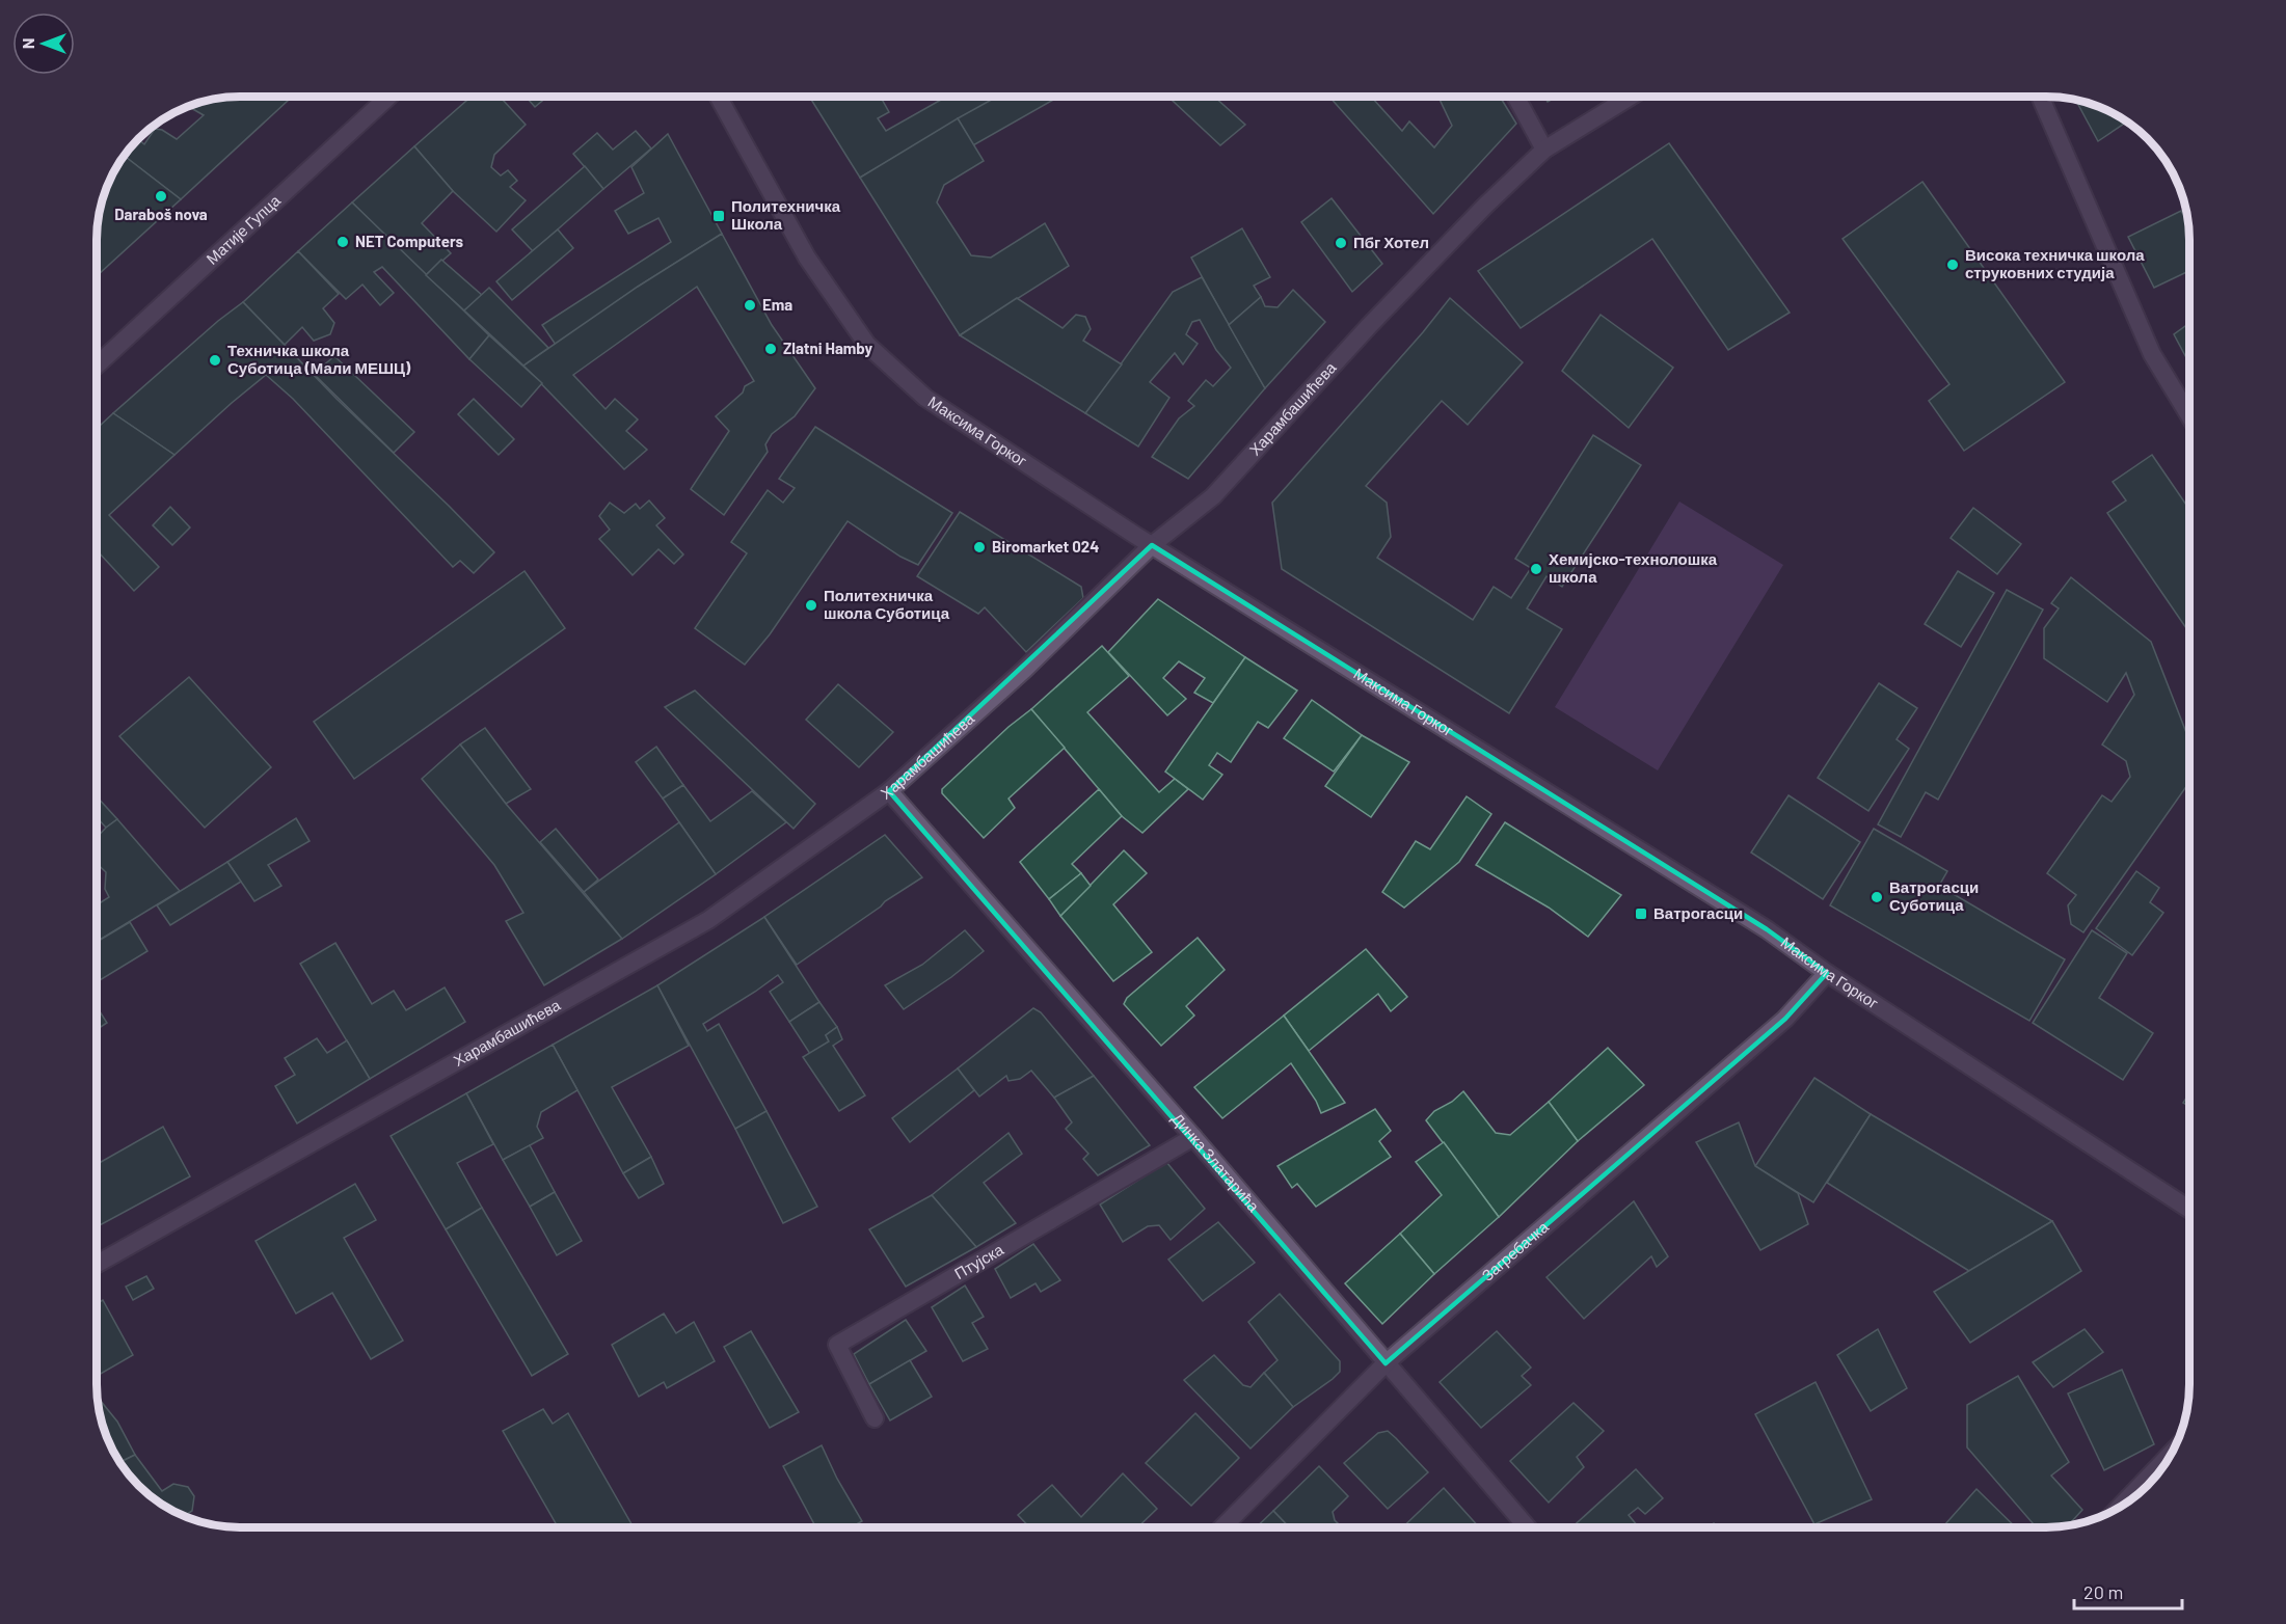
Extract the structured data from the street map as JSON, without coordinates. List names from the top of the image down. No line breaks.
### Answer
{"streets":{"street":["Матије Гупца","Харамбашићева","Максима Горког","Динка Златарића","Загребачка","Птујска"]},"crossings":[["Харамбашићева","Максима Горког"],["Харамбашићева","Динка Златарића"],["Максима Горког","Загребачка"],["Динка Златарића","Загребачка"],["Динка Златарића","Птујска"]],"places":{"other":["Daraboš nova","NET Computers","Пбг Хотел","Висока техничка школа струковних студија","Ema","Zlatni Hamby","Техничка школа Суботица (Мали МЕШЦ)","Biromarket 024","Хемијско-технолошка школа","Политехничка школа Суботица","Ватрогасци Суботица"],"transit":["Политехничка Школа","Ватрогасци"]},"scale_bar":"20 m","north":"left"}
